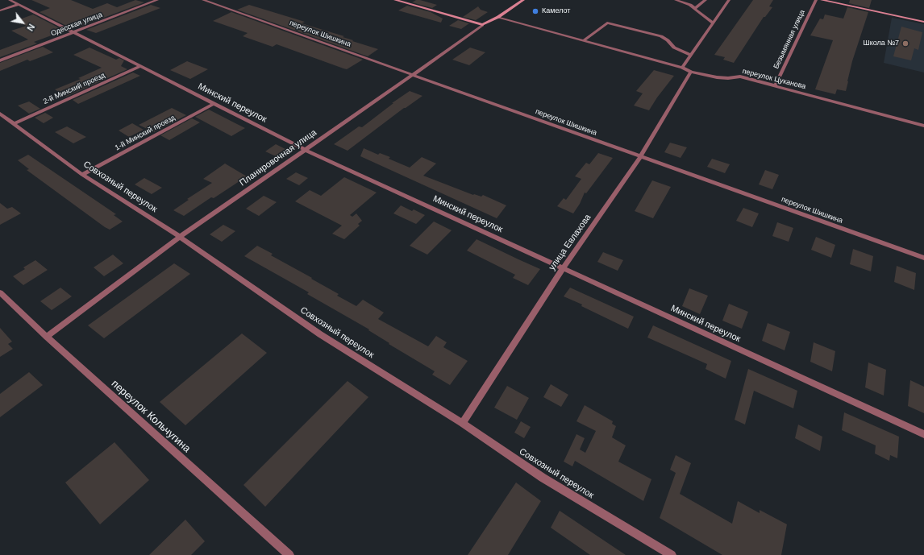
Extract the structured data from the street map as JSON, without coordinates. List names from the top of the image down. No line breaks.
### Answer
{"streets":{"main road":["Планировочная улица"],"street":["Одесская улица","переулок Шишкина","Безымянная улица","переулок Цуканова","2-й Минский проезд","Минский переулок","1-й Минский проезд","Совхозный переулок","улица Евлахова","переулок Кольчугина"]},"crossings":[["Одесская улица","Минский переулок"],["переулок Шишкина","Планировочная улица"],["переулок Шишкина","улица Евлахова"],["Безымянная улица","переулок Цуканова"],["переулок Цуканова","Планировочная улица"],["переулок Цуканова","улица Евлахова"],["2-й Минский проезд","Минский переулок"],["2-й Минский проезд","Совхозный переулок"],["Минский переулок","1-й Минский проезд"],["Минский переулок","Планировочная улица"],["Минский переулок","улица Евлахова"],["1-й Минский проезд","Совхозный переулок"],["Планировочная улица","Совхозный переулок"],["Планировочная улица","переулок Кольчугина"],["Совхозный переулок","улица Евлахова"]],"places":["Камелот","Школа №7"],"north":"bottom right"}
